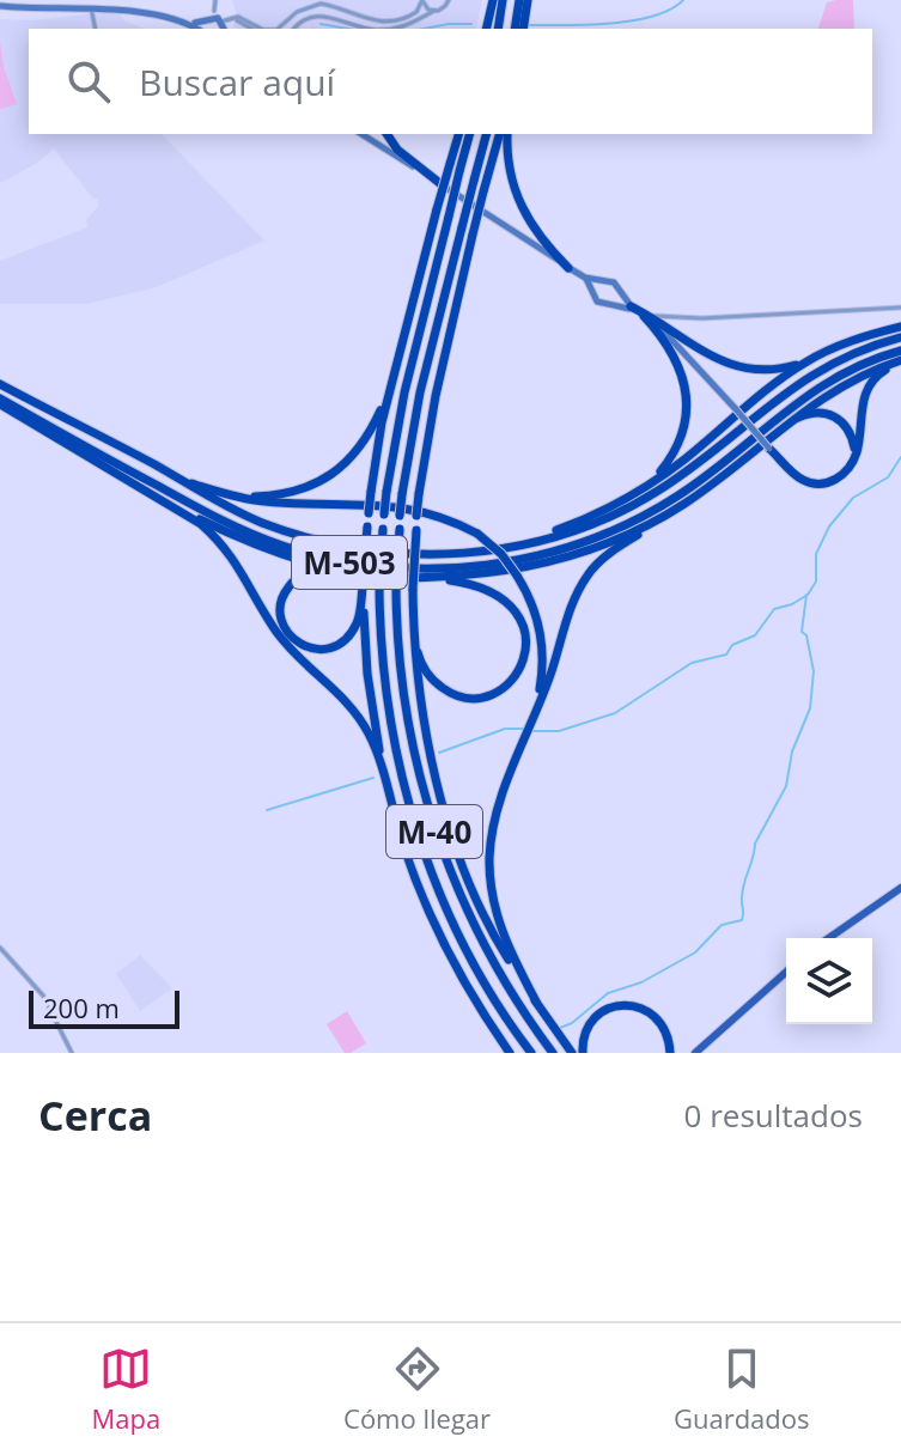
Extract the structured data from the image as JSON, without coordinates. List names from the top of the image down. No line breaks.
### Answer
{"streets":{"highway":["M-503","M-40"]},"scale_bar":"200 m","page":{"search":"Buscar aquí","scale":"200 m","heading":["Cerca","0 resultados"],"nav":["Mapa","Cómo llegar","Guardados"]}}
